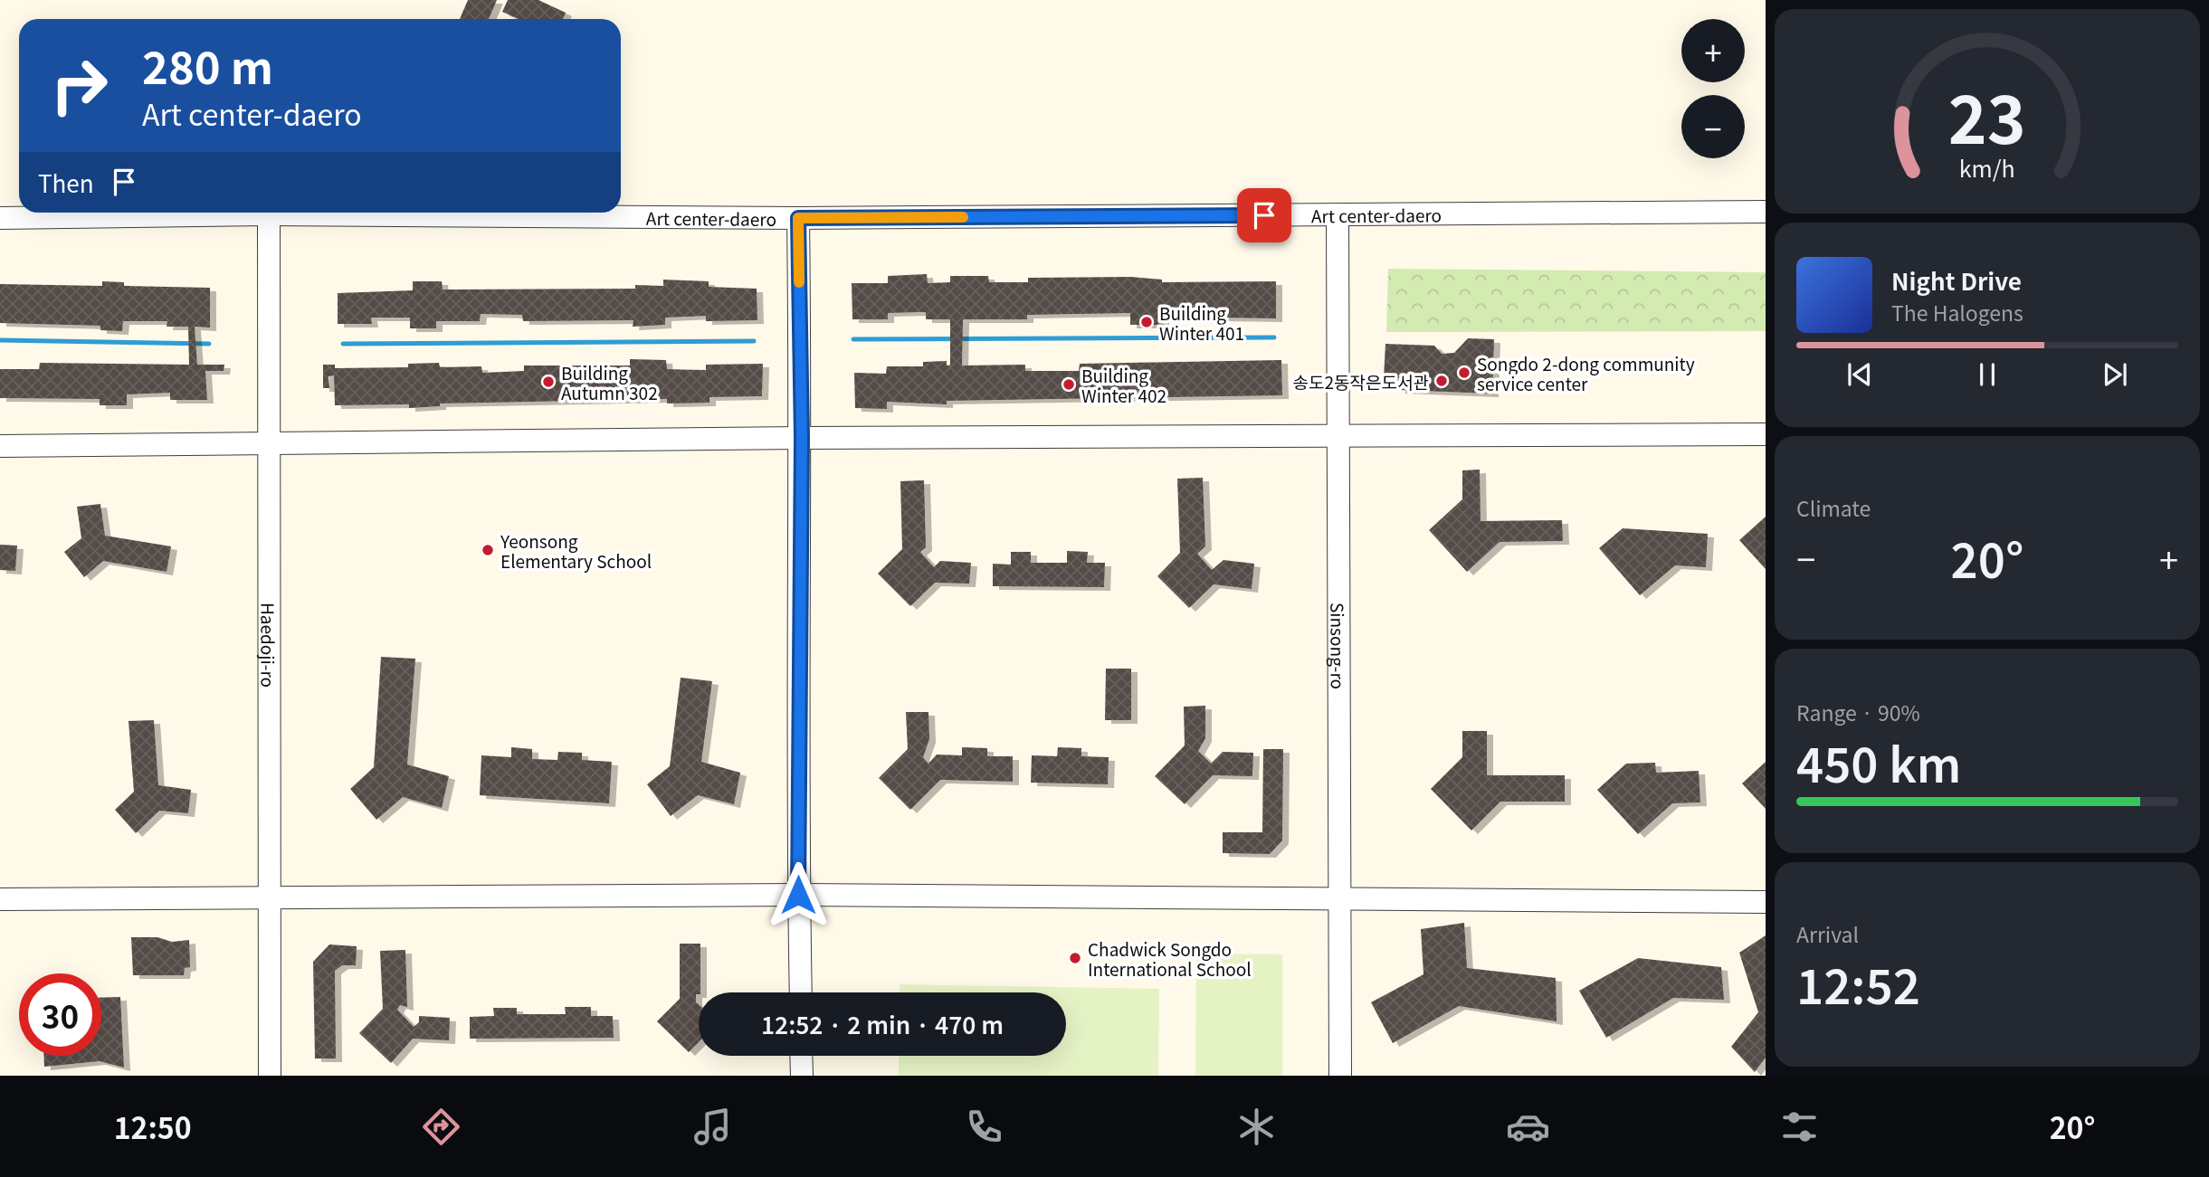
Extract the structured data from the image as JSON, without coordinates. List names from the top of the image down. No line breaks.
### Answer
{"streets":{"street":["Art center-daero","Haedoji-ro","Sinsong-ro"]},"crossings":[["Art center-daero","Haedoji-ro"],["Art center-daero","Sinsong-ro"]],"places":["Building Winter 401","Songdo 2-dong community service center","송도2동작은도서관","Building Autumn 302","Building Winter 402","Yeonsong Elementary School","Chadwick Songdo International School"],"page":{"map_buttons":["+","−"],"turn":["280 m","Art center-daero"],"then":"Then","song":["Night Drive","The Halogens"],"tile":["Climate",["Range · 90%","450 km"],["Arrival","12:52"]],"heat":["−","20°","+"],"limit":"30","trip":"12:52 · 2 min · 470 m","tabs":["12:50","20°"],"gauge":["23","km/h"]}}
